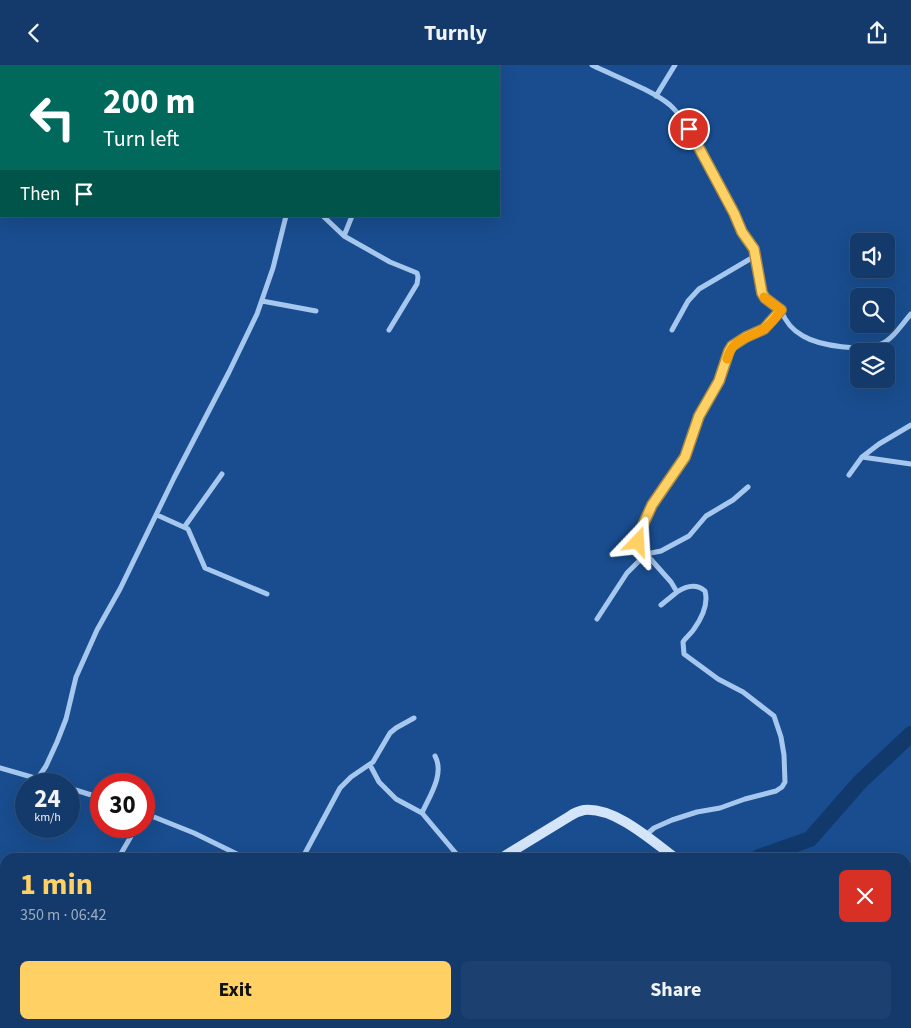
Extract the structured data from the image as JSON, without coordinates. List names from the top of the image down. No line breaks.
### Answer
{"page":{"header":"Turnly","turn":["200 m","Turn left"],"then":"Then","speed":"24 km/h","limit":"30","heading":["1 min","350 m · 06:42"],"buttons":["Exit","Share"]}}
